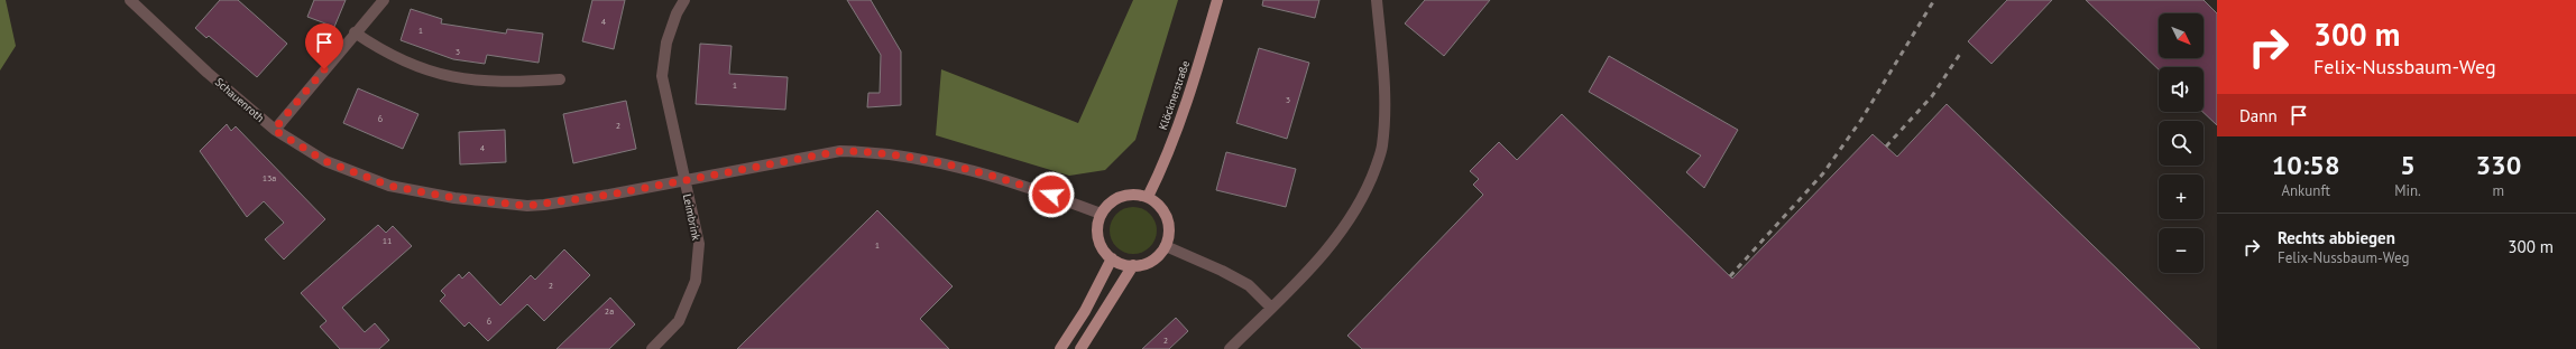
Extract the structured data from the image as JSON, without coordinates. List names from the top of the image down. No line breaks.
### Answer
{"streets":{"main road":["Klöcknerstraße"],"street":["Schauenroth","Leimbrink"]},"crossings":[["Klöcknerstraße","Schauenroth"],["Schauenroth","Leimbrink"]],"house_numbers":["4","1","3","1","3","6","2","4","13a","11","1","2","2a","6","2"],"north":"bottom right","page":{"turn":["300 m","Felix-Nussbaum-Weg"],"map_buttons":["+","−"],"then":"Dann","eta":["10:58","Ankunft","5","Min.","330","m"],"list":[{"name":"Rechts abbiegen","note":"Felix-Nussbaum-Weg","value":"300 m"}]}}
